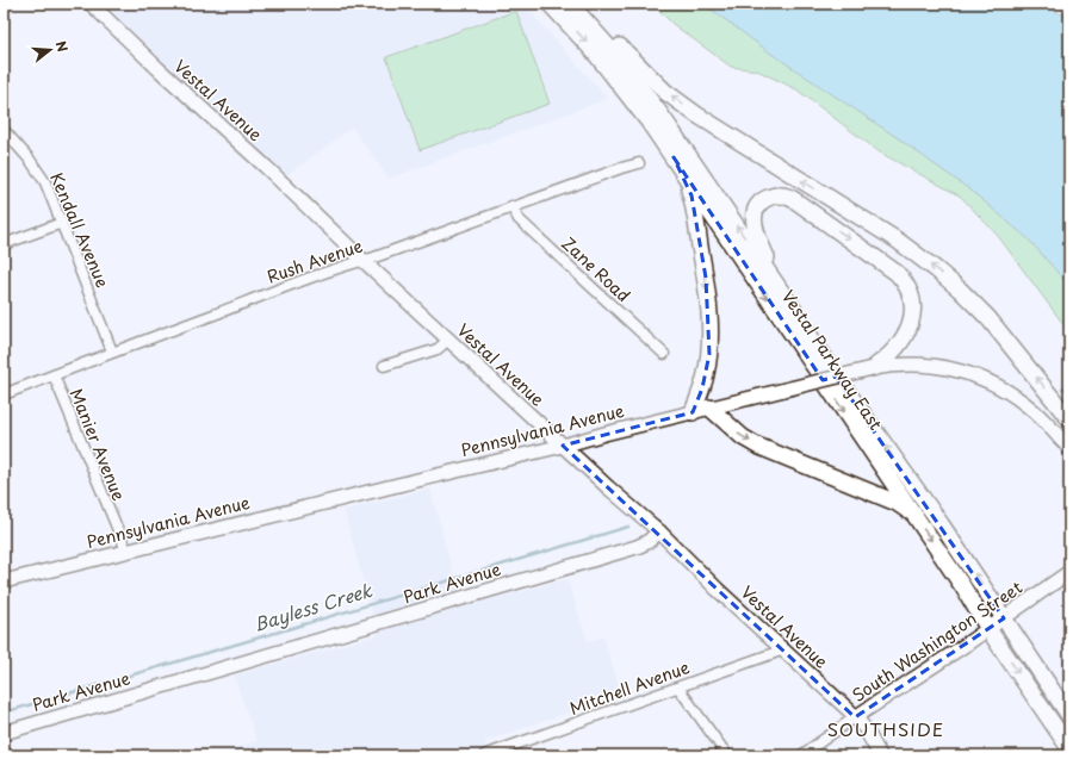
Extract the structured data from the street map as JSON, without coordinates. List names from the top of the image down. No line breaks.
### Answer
{"streets":{"main road":["Vestal Parkway East"],"street":["Vestal Avenue","Kendall Avenue","Rush Avenue","Zane Road","Pennsylvania Avenue","Manier Avenue","Park Avenue","South Washington Street","Mitchell Avenue"]},"crossings":[["Vestal Avenue","Rush Avenue"],["Vestal Avenue","Pennsylvania Avenue"],["Vestal Avenue","Park Avenue"],["Vestal Avenue","South Washington Street"],["Vestal Avenue","Mitchell Avenue"],["Kendall Avenue","Rush Avenue"],["Rush Avenue","Zane Road"],["Rush Avenue","Manier Avenue"],["Vestal Parkway East","South Washington Street"],["Pennsylvania Avenue","Manier Avenue"]],"districts":["SOUTHSIDE"],"water":["Bayless Creek"],"north":"right"}
